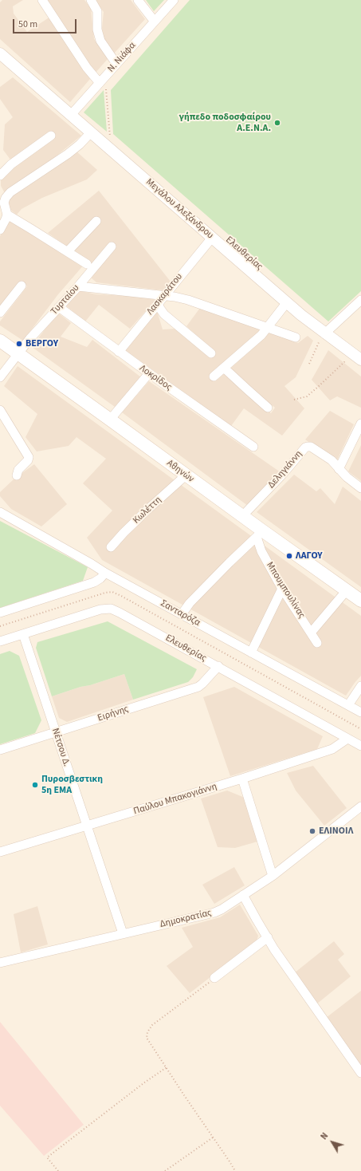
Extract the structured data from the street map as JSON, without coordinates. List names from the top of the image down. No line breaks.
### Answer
{"streets":{"main road":["Αθηνών"],"street":["Ν. Νιάφα","Μεγάλου Αλεξάνδρου","Ελευθερίας","Λασκαράτου","Τυρταίου","Λοκρίδος","Δεληγιάννη","Κωλέττη","Μπουμπουλίνας","Σανταρόζα","Ειρήνης","Νέτσου Δ.","Παύλου Μπακογιάννη","Δημοκρατίας"]},"crossings":[["Ν. Νιάφα","Μεγάλου Αλεξάνδρου"],["Μεγάλου Αλεξάνδρου","Λασκαράτου"],["Ελευθερίας","Ειρήνης"],["Ελευθερίας","Νέτσου Δ."],["Ελευθερίας","Παύλου Μπακογιάννη"],["Λασκαράτου","Λοκρίδος"],["Τυρταίου","Λοκρίδος"],["Τυρταίου","Αθηνών"],["Δεληγιάννη","Αθηνών"],["Αθηνών","Κωλέττη"],["Αθηνών","Μπουμπουλίνας"],["Ειρήνης","Νέτσου Δ."],["Νέτσου Δ.","Παύλου Μπακογιάννη"],["Νέτσου Δ.","Δημοκρατίας"]],"places":["γήπεδο ποδοσφαίρου Α.Ε.Ν.Α.","ΒΕΡΓΟΥ","ΛΑΓΟΥ","Πυροσβεστικη 5η ΕΜΑ","ΕΛΙΝΟΙΛ"],"scale_bar":"50 m","north":"top left"}
